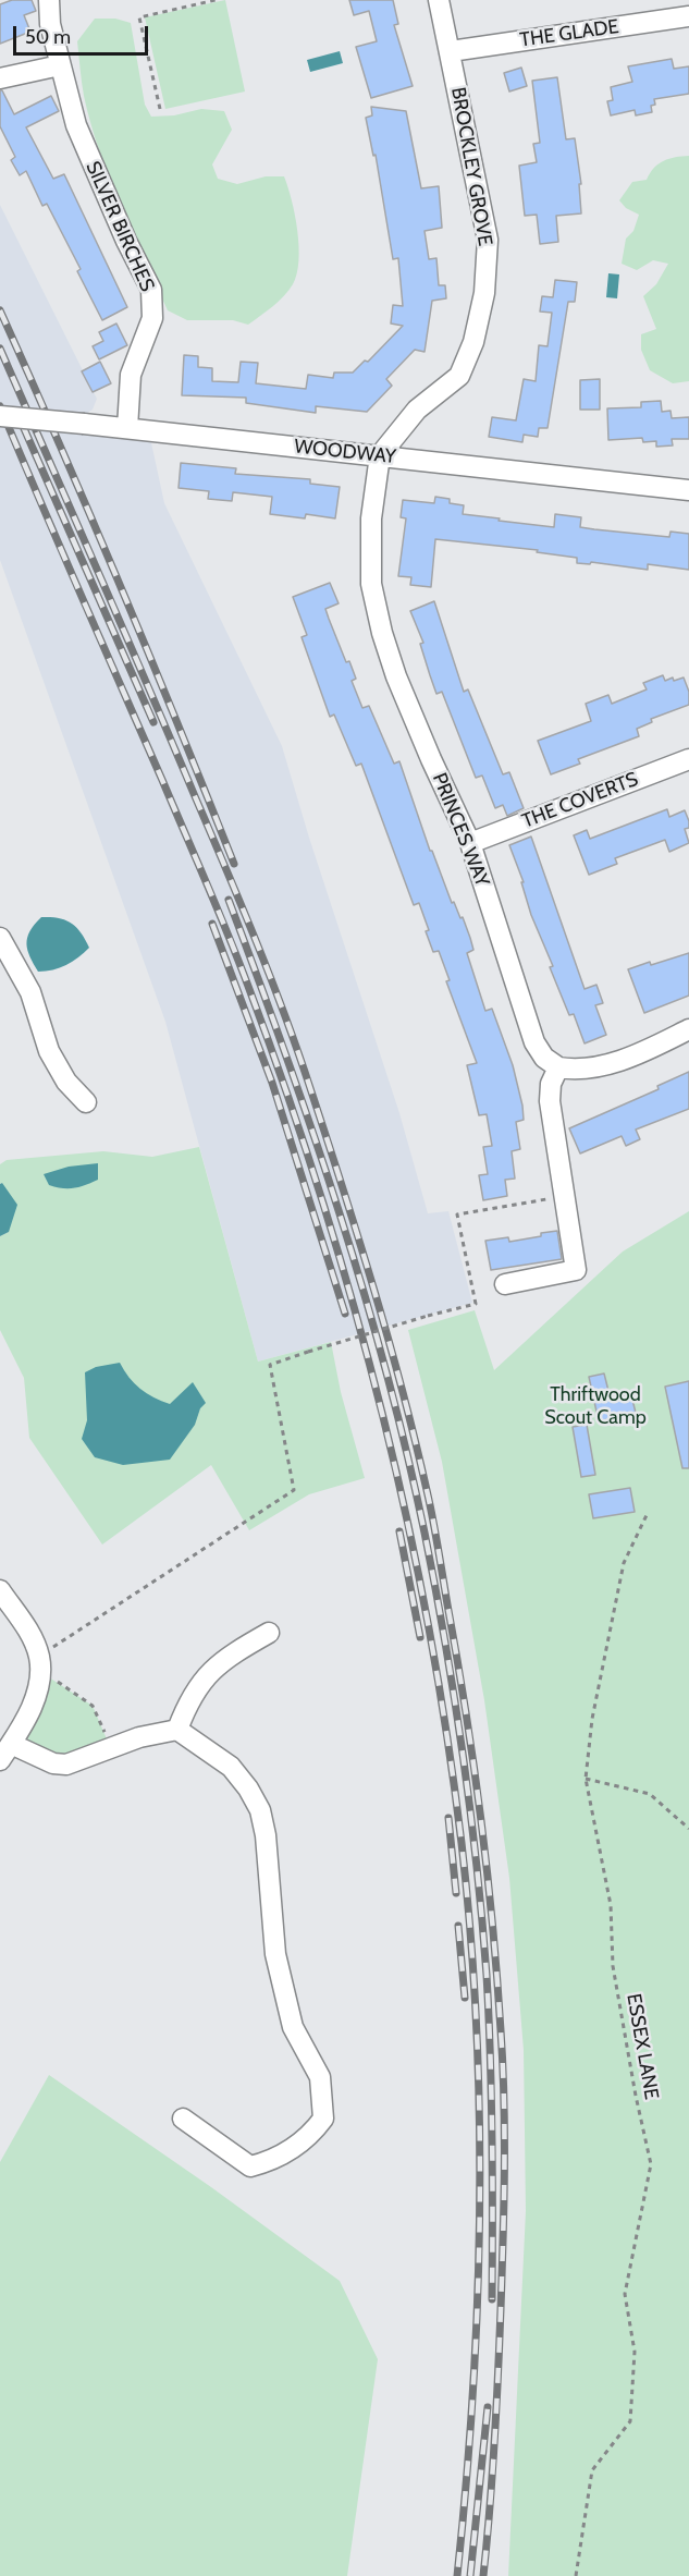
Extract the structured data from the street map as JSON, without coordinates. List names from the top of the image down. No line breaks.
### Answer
{"streets":{"street":["THE GLADE","BROCKLEY GROVE","SILVER BIRCHES","WOODWAY","THE COVERTS","PRINCES WAY"],"path":["ESSEX LANE"]},"crossings":[["THE GLADE","BROCKLEY GROVE"],["BROCKLEY GROVE","WOODWAY"],["BROCKLEY GROVE","PRINCES WAY"],["SILVER BIRCHES","WOODWAY"],["WOODWAY","PRINCES WAY"],["THE COVERTS","PRINCES WAY"]],"parks":["Thriftwood Scout Camp"],"scale_bar":"50 m"}
